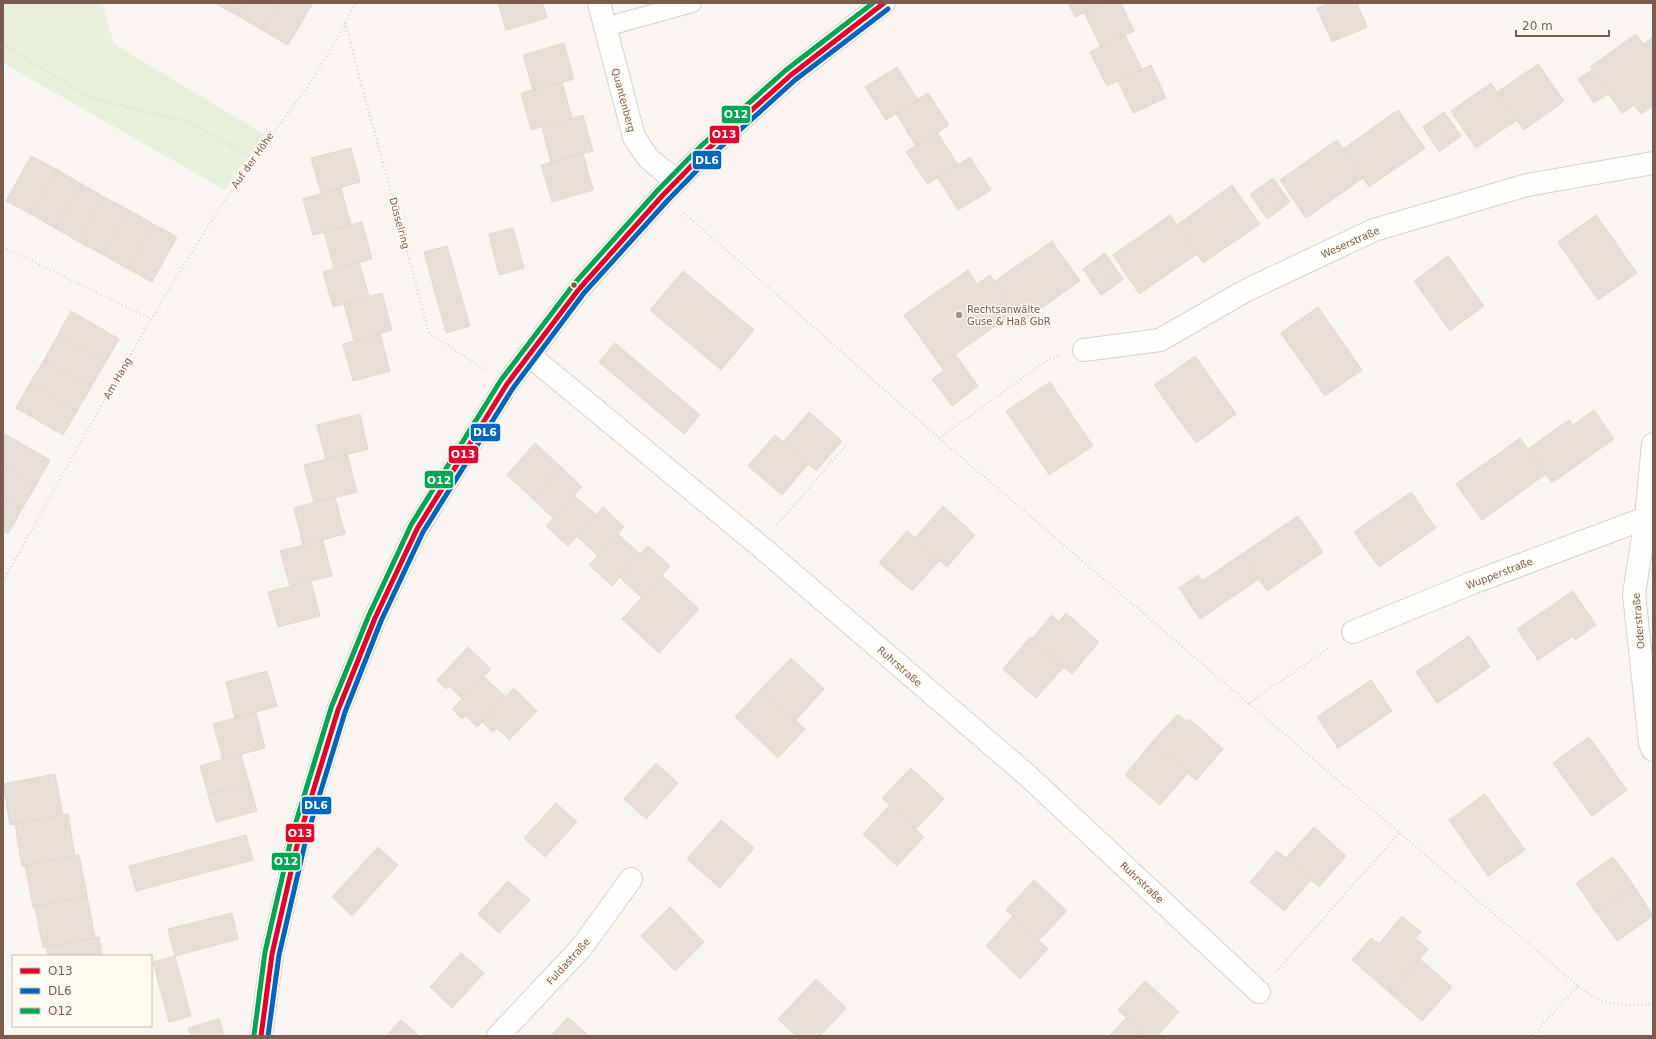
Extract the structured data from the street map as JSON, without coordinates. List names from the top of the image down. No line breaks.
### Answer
{"streets":{"street":["Quantenberg","Weserstraße","Wupperstraße","Oderstraße","Ruhrstraße","Fuldastraße"],"path":["Auf der Höhe","Düsselring","Am Hang"]},"crossings":[["Auf der Höhe","Düsselring"],["Auf der Höhe","Am Hang"],["Wupperstraße","Oderstraße"]],"places":["Rechtsanwälte Guse & Haß GbR"],"lines":["transit line O13","transit line O12","transit line DL6"],"legend":["O13","DL6","O12"],"scale_bar":"20 m"}
